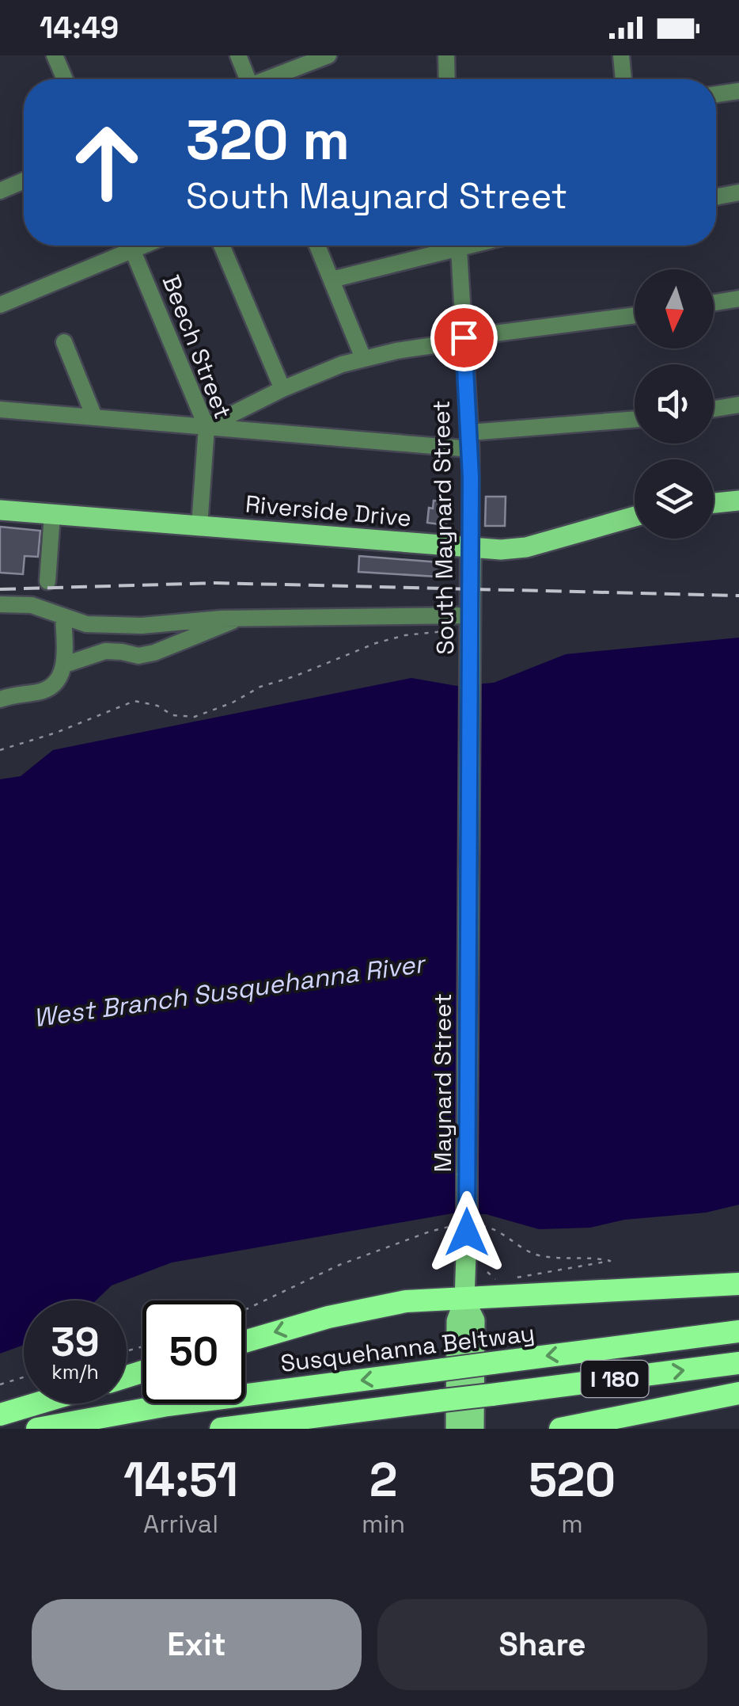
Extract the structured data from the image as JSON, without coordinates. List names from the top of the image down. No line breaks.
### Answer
{"streets":{"highway":["Susquehanna Beltway","I 180"],"main road":["Riverside Drive","South Maynard Street","Maynard Street"],"street":["Beech Street"]},"crossings":[["Beech Street","Riverside Drive"],["Riverside Drive","South Maynard Street"],["South Maynard Street","Maynard Street"]],"water":["West Branch Susquehanna River"],"north":"bottom","page":{"status":"14:49","turn":["320 m","South Maynard Street"],"speed":"39 km/h","limit":"50","eta":["14:51","Arrival","2","min","520","m"],"buttons":["Exit","Share"]}}
